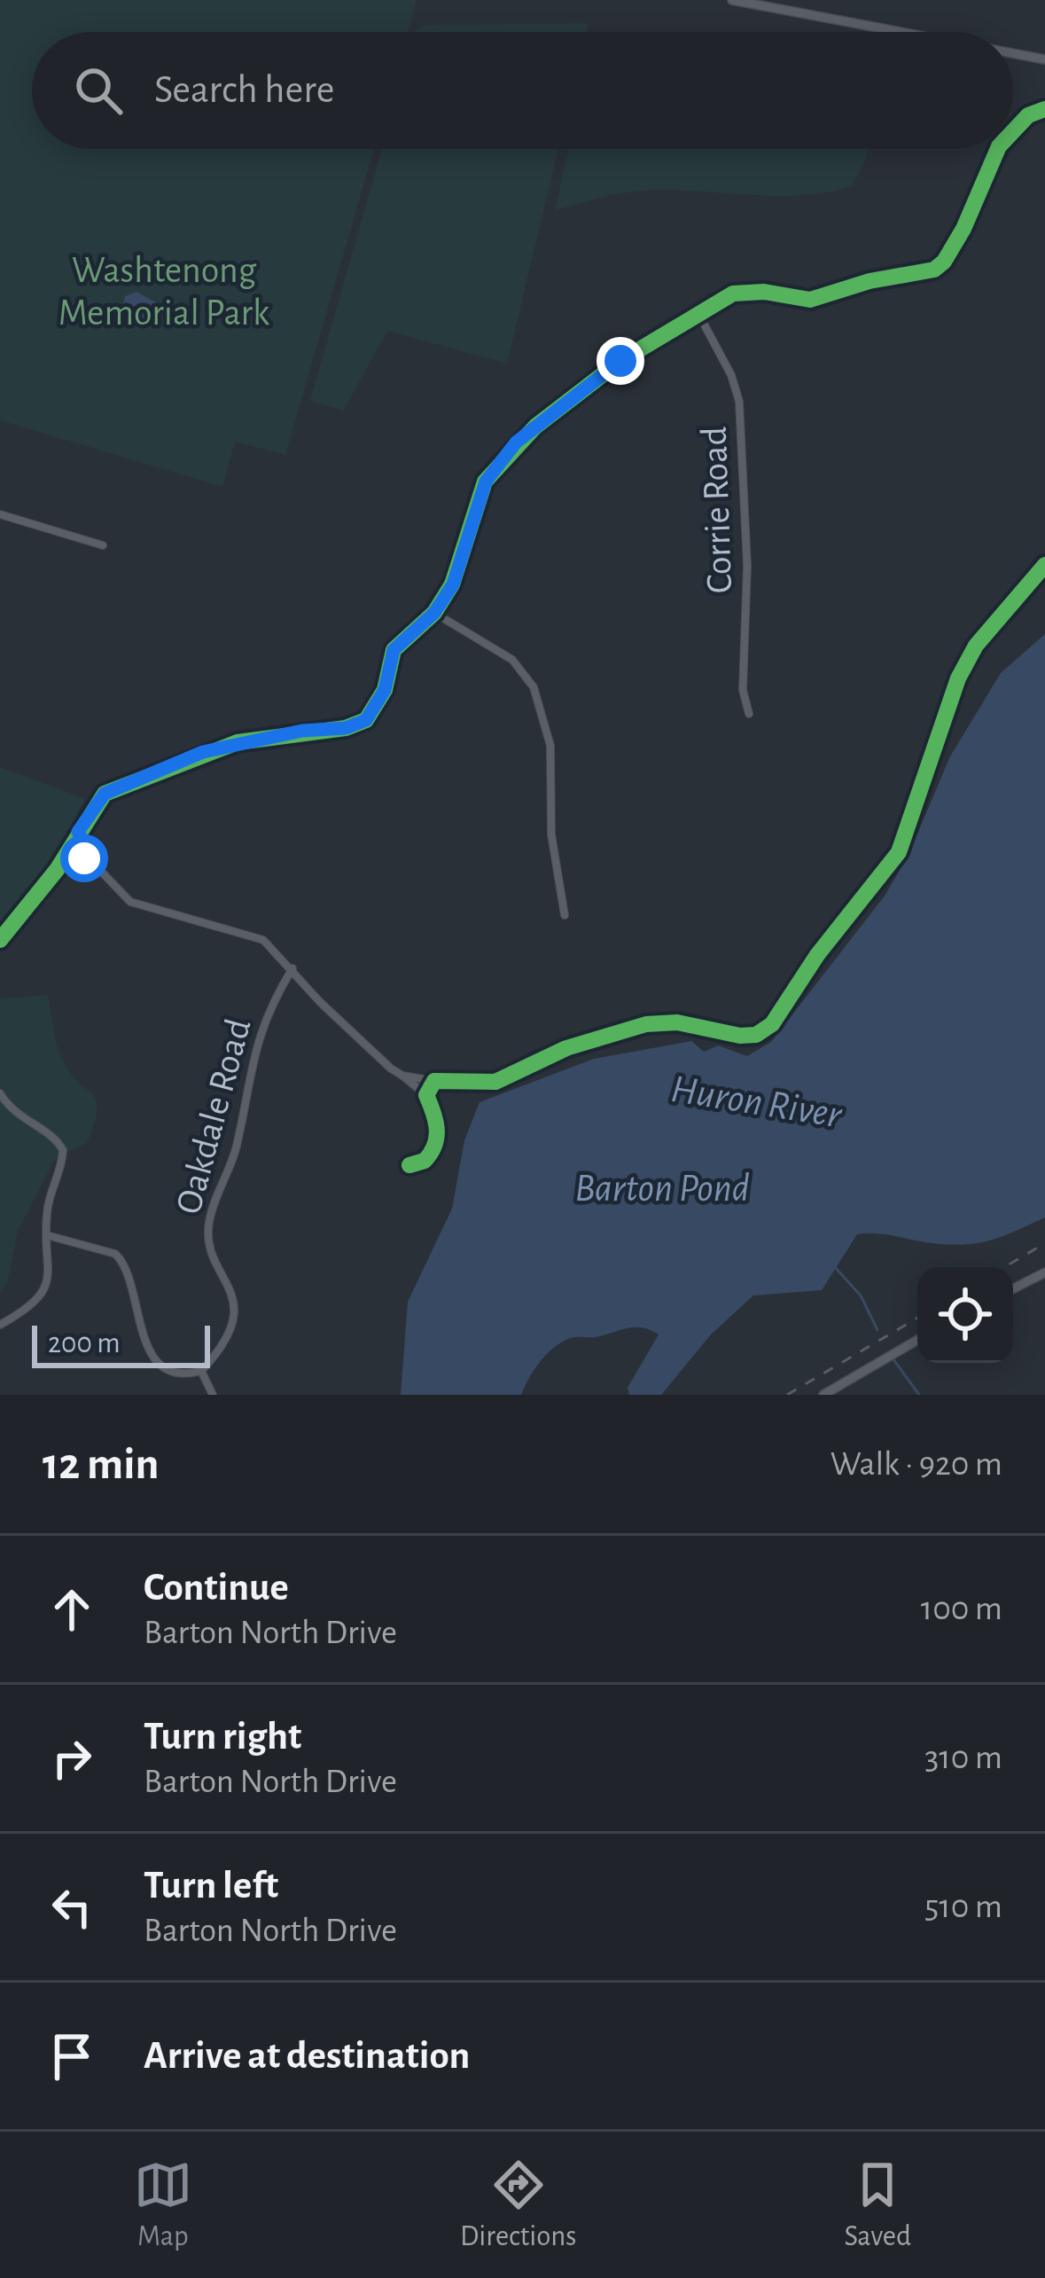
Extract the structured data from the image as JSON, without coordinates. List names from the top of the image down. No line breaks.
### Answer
{"streets":{"street":["Corrie Road","Oakdale Road"]},"water":["Huron River","Barton Pond"],"parks":["Washtenong Memorial Park"],"scale_bar":"200 m","page":{"search":"Search here","scale":"200 m","heading":["12 min","Walk · 920 m"],"list":[["Continue","Barton North Drive","100 m"],["Turn right","Barton North Drive","310 m"],["Turn left","Barton North Drive","510 m"],"Arrive at destination"],"nav":["Map","Directions","Saved"]}}
